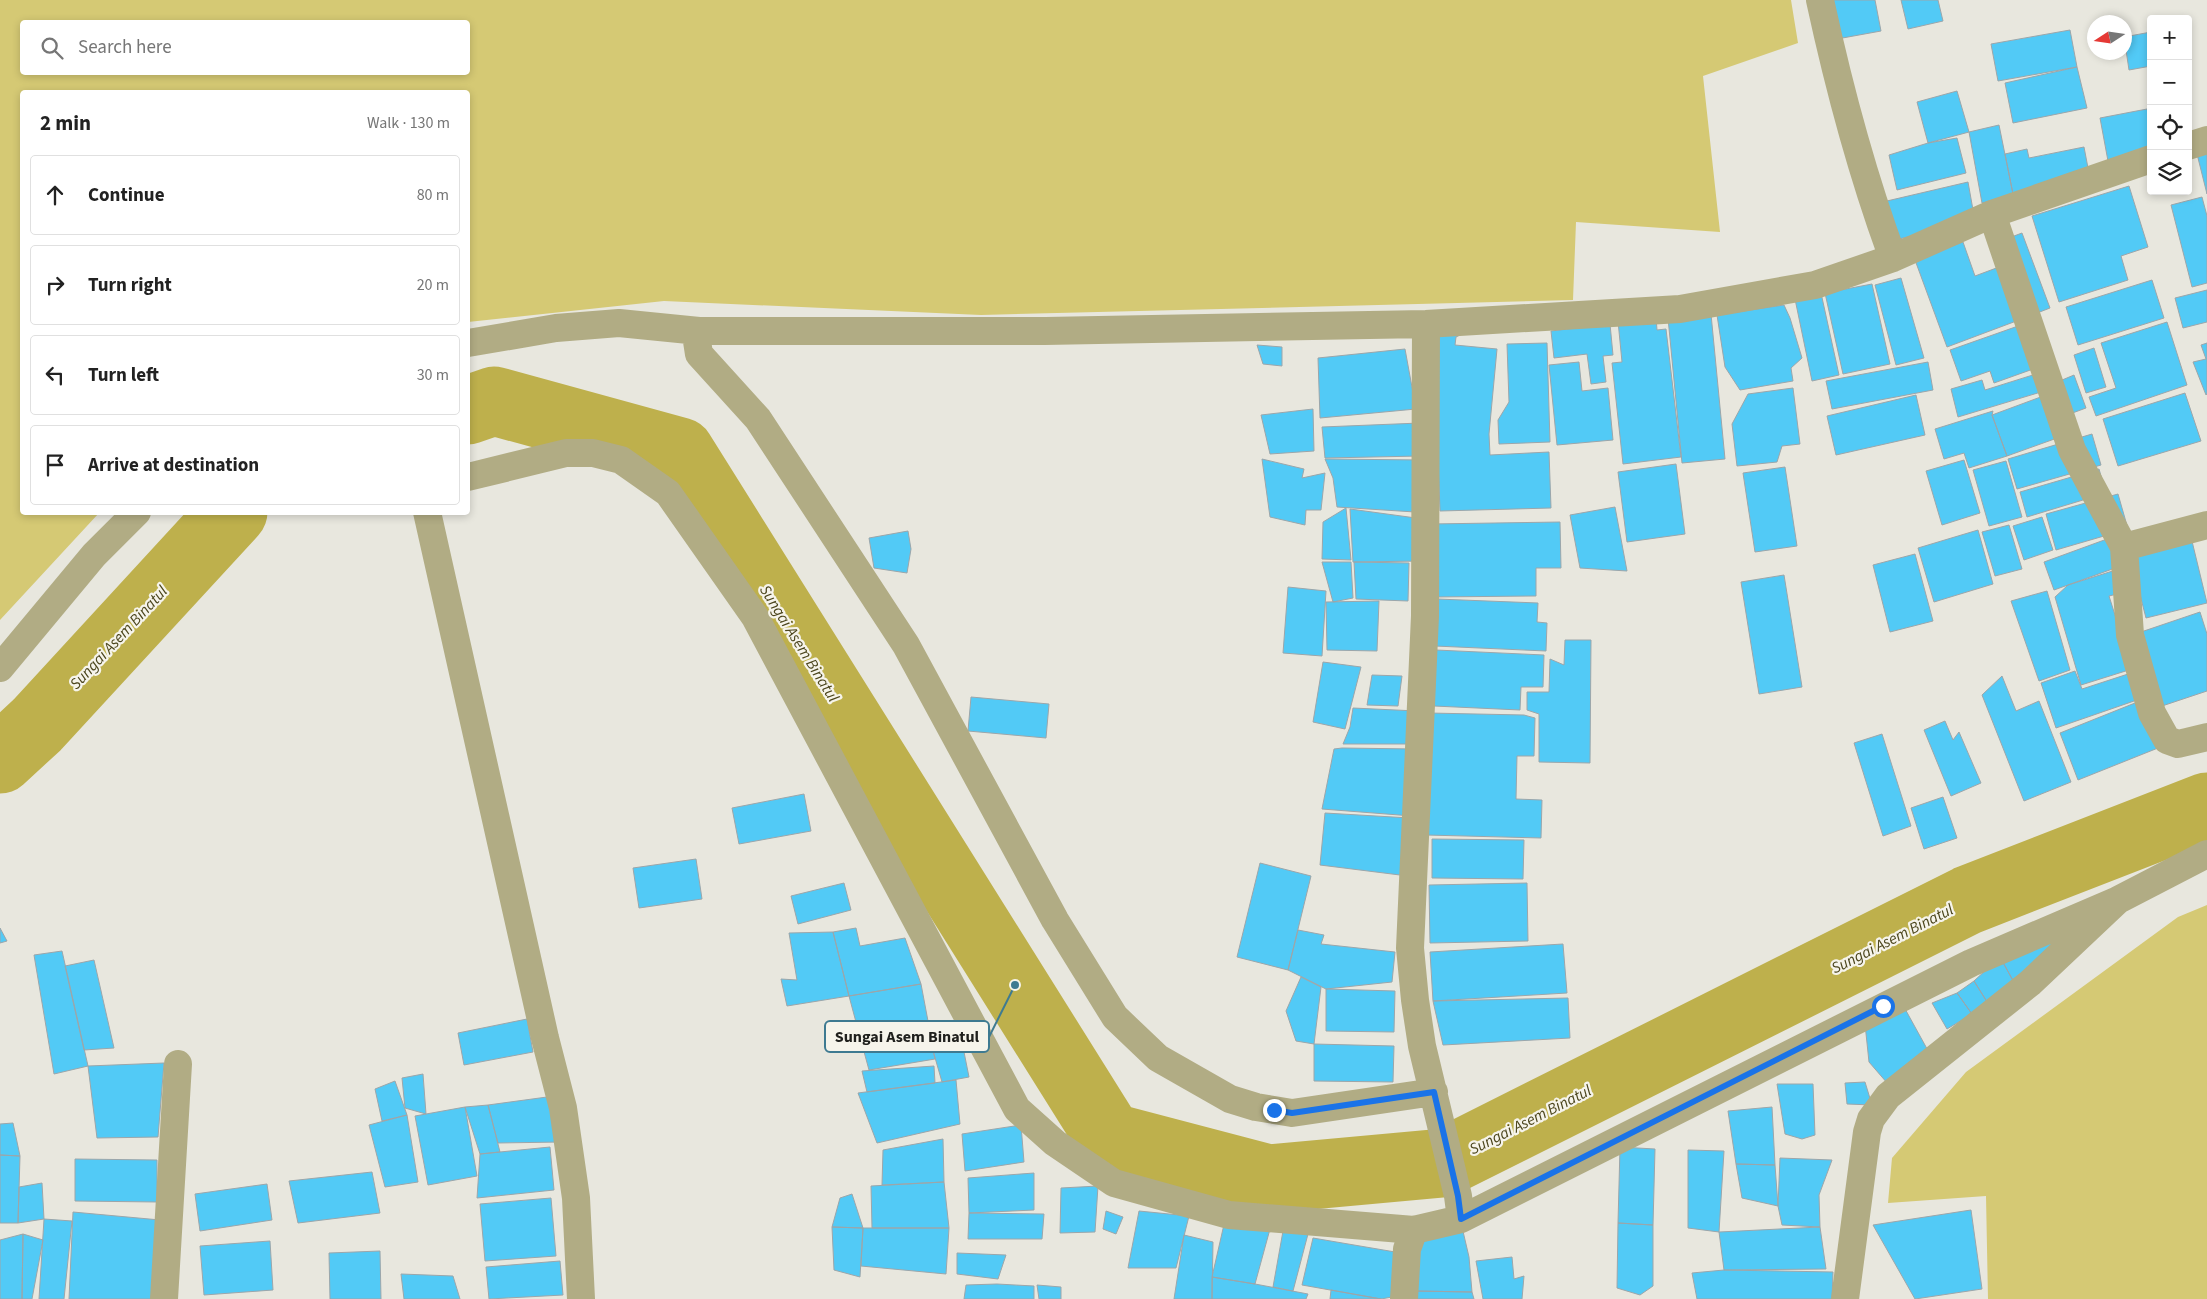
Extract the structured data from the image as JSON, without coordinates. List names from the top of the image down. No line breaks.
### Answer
{"water":["Sungai Asem Binatul"],"places":["Sungai Asem Binatul"],"north":"left","page":{"map_buttons":["+","−"],"search":"Search here","heading":["2 min","Walk · 130 m"],"list":[["Continue","80 m"],["Turn right","20 m"],["Turn left","30 m"],"Arrive at destination"]}}
